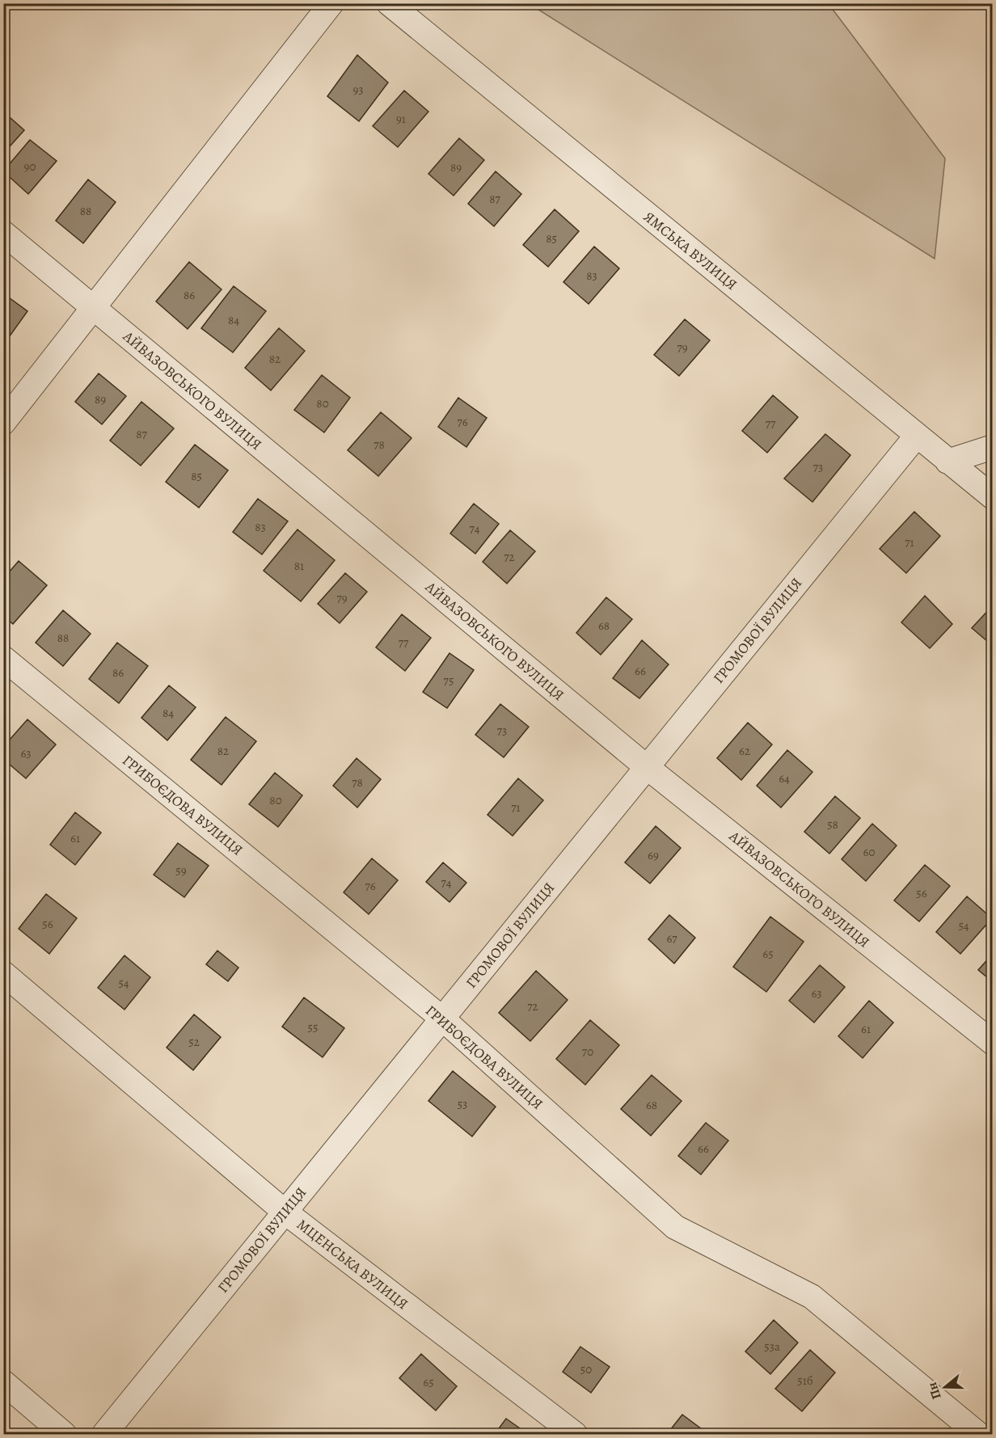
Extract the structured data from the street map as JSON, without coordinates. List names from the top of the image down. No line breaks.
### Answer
{"streets":{"street":["ЯМСЬКА ВУЛИЦЯ","АЙВАЗОВСЬКОГО ВУЛИЦЯ","ГРОМОВОЇ ВУЛИЦЯ","ГРИБОЄДОВА ВУЛИЦЯ","МЦЕНСЬКА ВУЛИЦЯ"]},"crossings":[["ЯМСЬКА ВУЛИЦЯ","ГРОМОВОЇ ВУЛИЦЯ"],["АЙВАЗОВСЬКОГО ВУЛИЦЯ","ГРОМОВОЇ ВУЛИЦЯ"],["ГРОМОВОЇ ВУЛИЦЯ","ГРИБОЄДОВА ВУЛИЦЯ"],["ГРОМОВОЇ ВУЛИЦЯ","МЦЕНСЬКА ВУЛИЦЯ"]],"house_numbers":["93","91","90","89","87","88","85","83","86","84","79","82","89","80","76","77","87","78","73","85","83","74","71","72","81","79","68","88","77","66","86","75","84","73","82","62","63","64","78","80","71","58","61","60","69","59","74","76","56","56","54","67","65","54","63","72","55","61","52","70","53","68","66","53а","50","51б","65"],"north":"left"}
